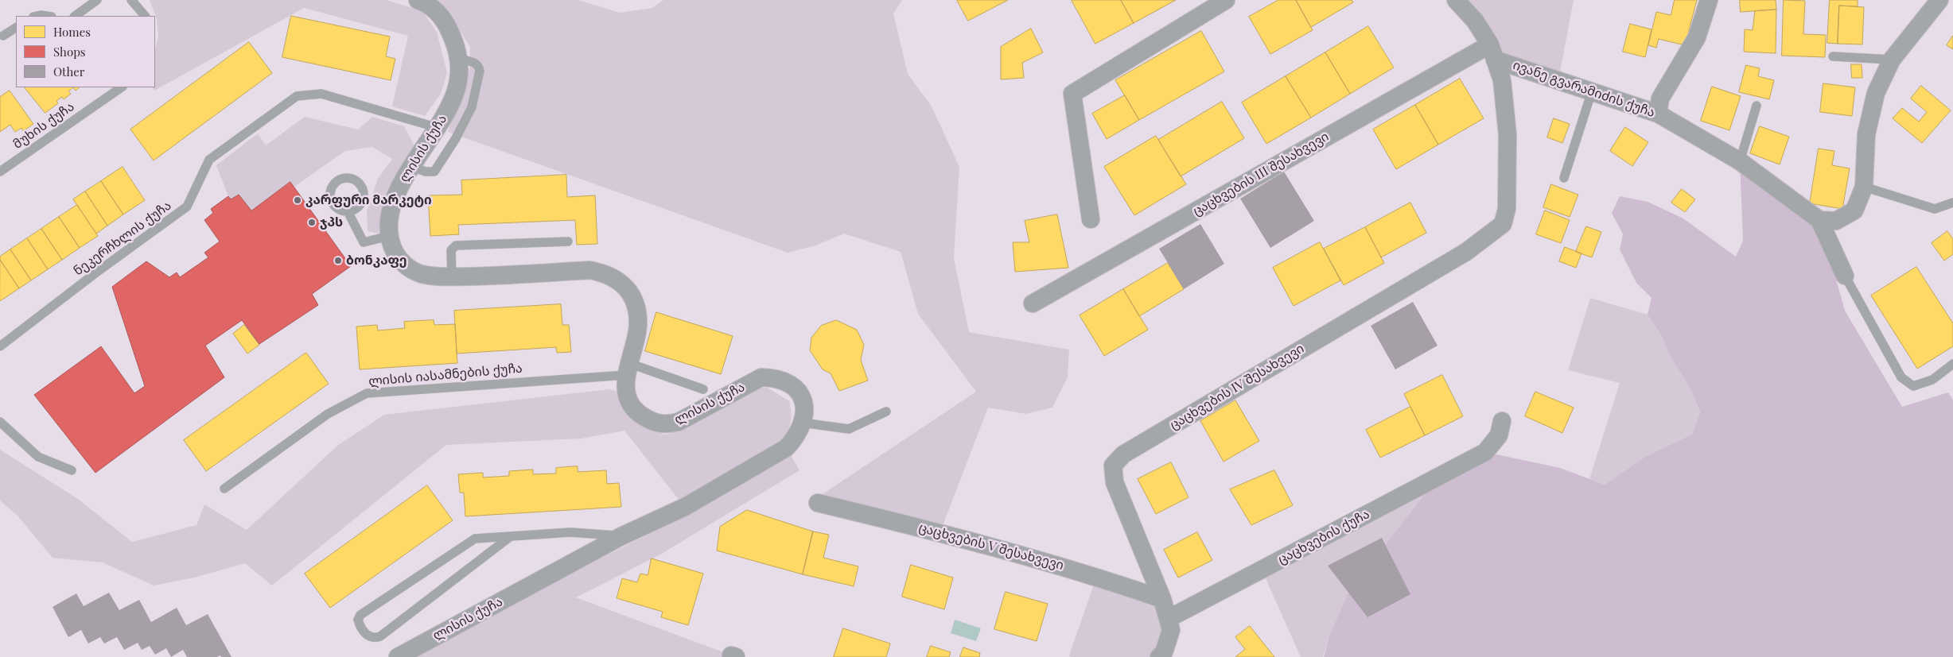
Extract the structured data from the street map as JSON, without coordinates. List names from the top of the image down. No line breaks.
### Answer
{"streets":{"street":["ივანე გვარამიძის ქუჩა","ლისის ქუჩა","ცაცხვების III შესახვევი","ცაცხვების IV შესახვევი","ცაცხვების ქუჩა","ცაცხვების V შესახვევი"],"lane":["მუხის ქუჩა","ნეკერჩხლის ქუჩა","ლისის იასამნების ქუჩა"]},"crossings":[["ივანე გვარამიძის ქუჩა","ცაცხვების III შესახვევი"],["ივანე გვარამიძის ქუჩა","ცაცხვების IV შესახვევი"],["ლისის ქუჩა","ნეკერჩხლის ქუჩა"],["ლისის ქუჩა","ლისის იასამნების ქუჩა"],["ცაცხვების III შესახვევი","ცაცხვების IV შესახვევი"],["ცაცხვების IV შესახვევი","ცაცხვების ქუჩა"],["ცაცხვების IV შესახვევი","ცაცხვების V შესახვევი"]],"places":["კარფური მარკეტი","ჯპს","ბონკაფე"],"legend":["Homes","Shops","Other"]}
